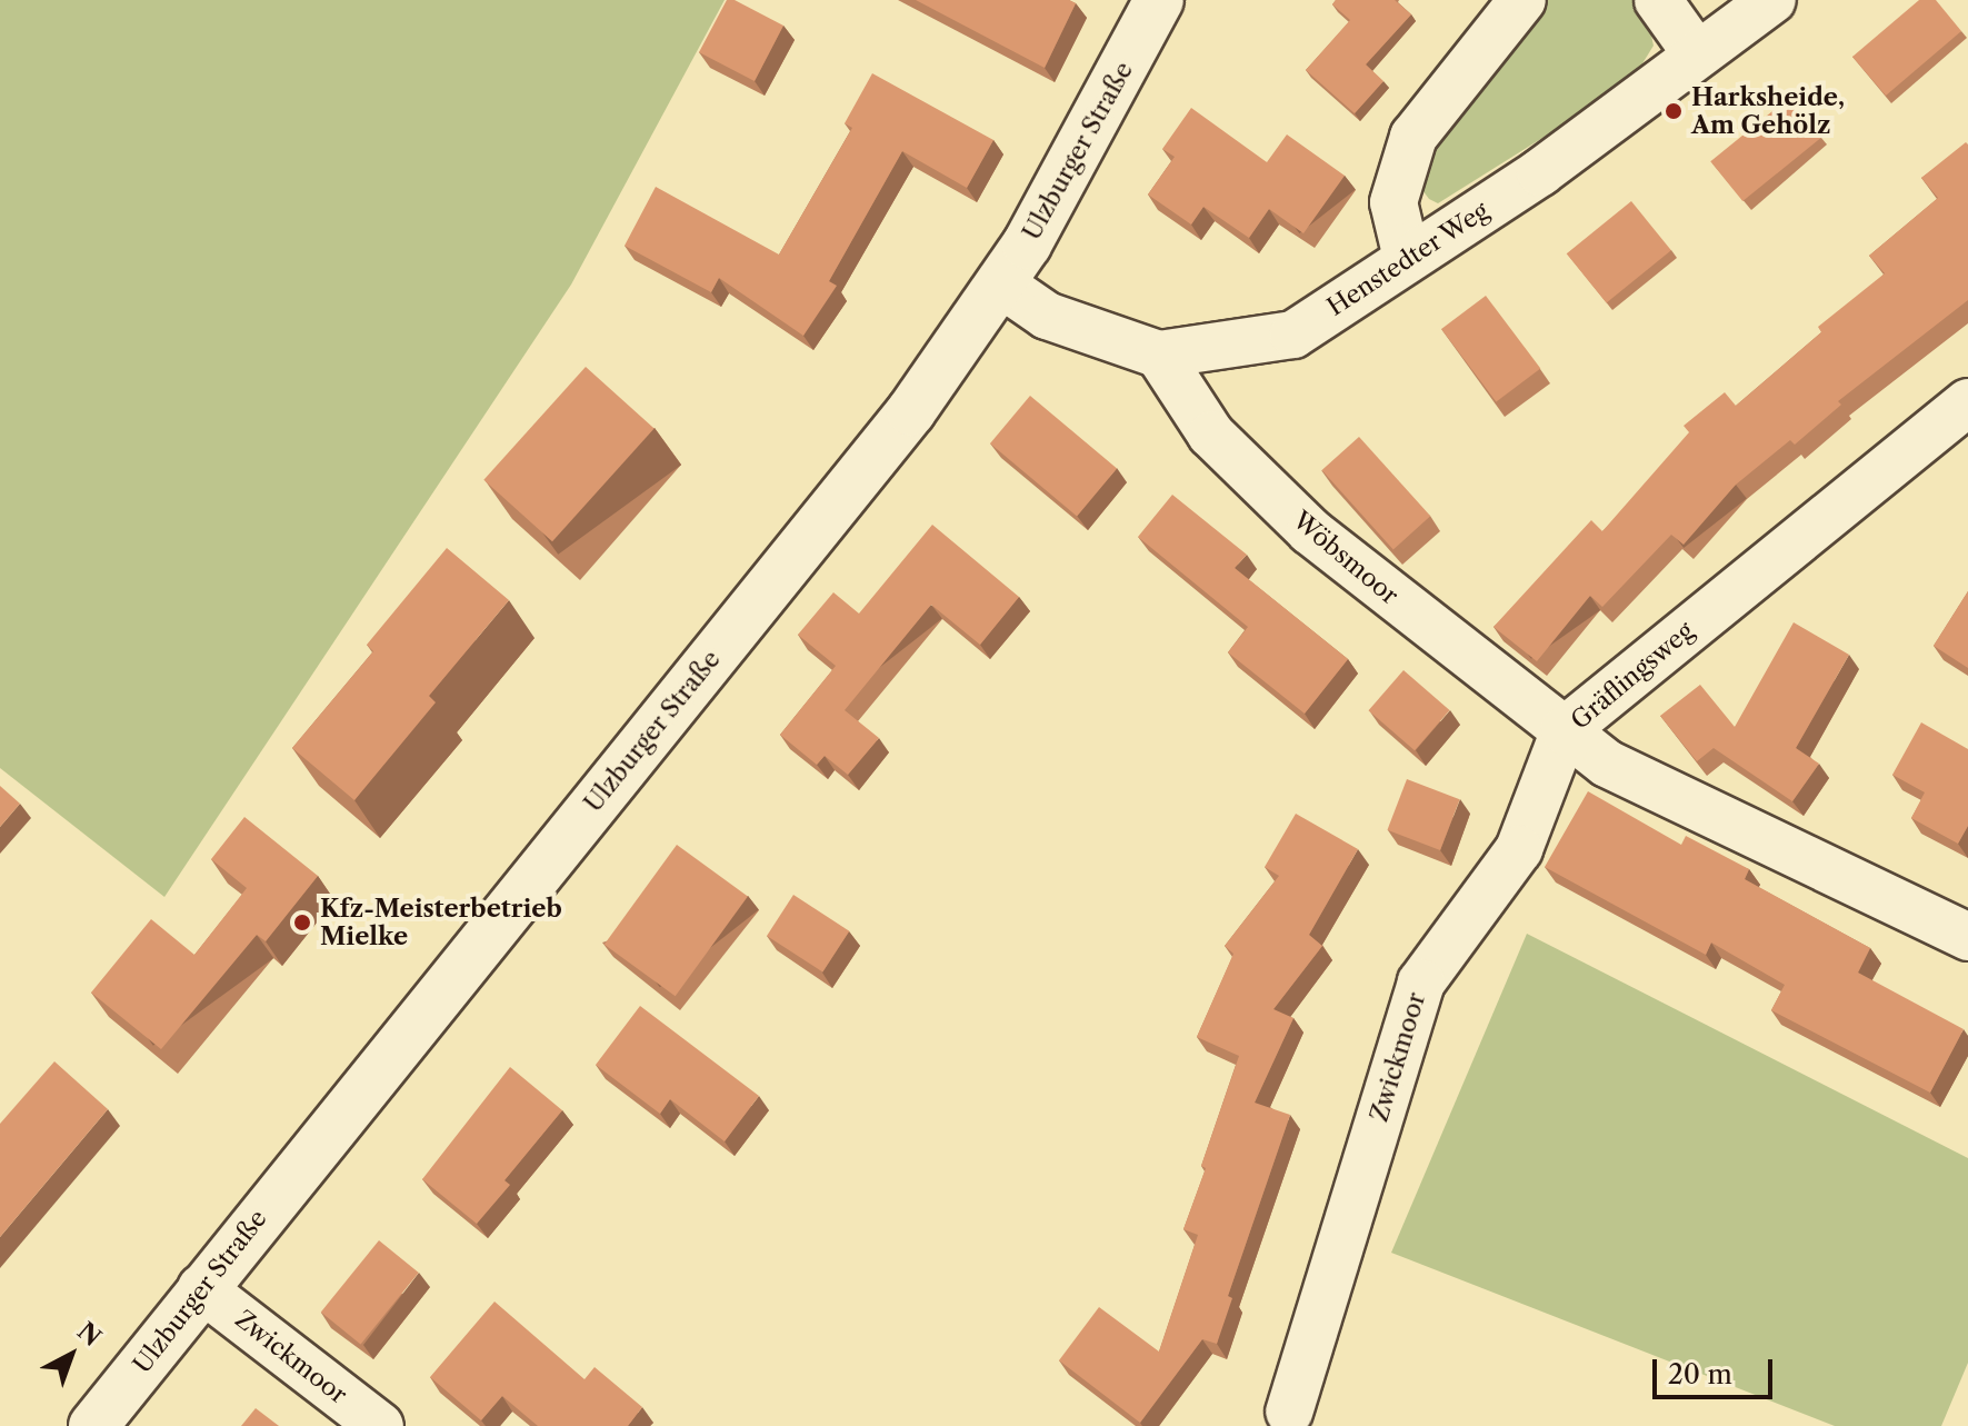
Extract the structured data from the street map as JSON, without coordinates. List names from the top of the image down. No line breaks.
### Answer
{"streets":{"main road":["Ulzburger Straße"],"street":["Henstedter Weg","Wöbsmoor","Gräflingsweg","Zwickmoor"]},"crossings":[["Ulzburger Straße","Henstedter Weg"],["Ulzburger Straße","Zwickmoor"],["Henstedter Weg","Wöbsmoor"],["Wöbsmoor","Gräflingsweg"],["Wöbsmoor","Zwickmoor"],["Gräflingsweg","Zwickmoor"]],"places":["Harksheide, Am Gehölz","Kfz-Meisterbetrieb Mielke"],"scale_bar":"20 m","north":"top right"}
